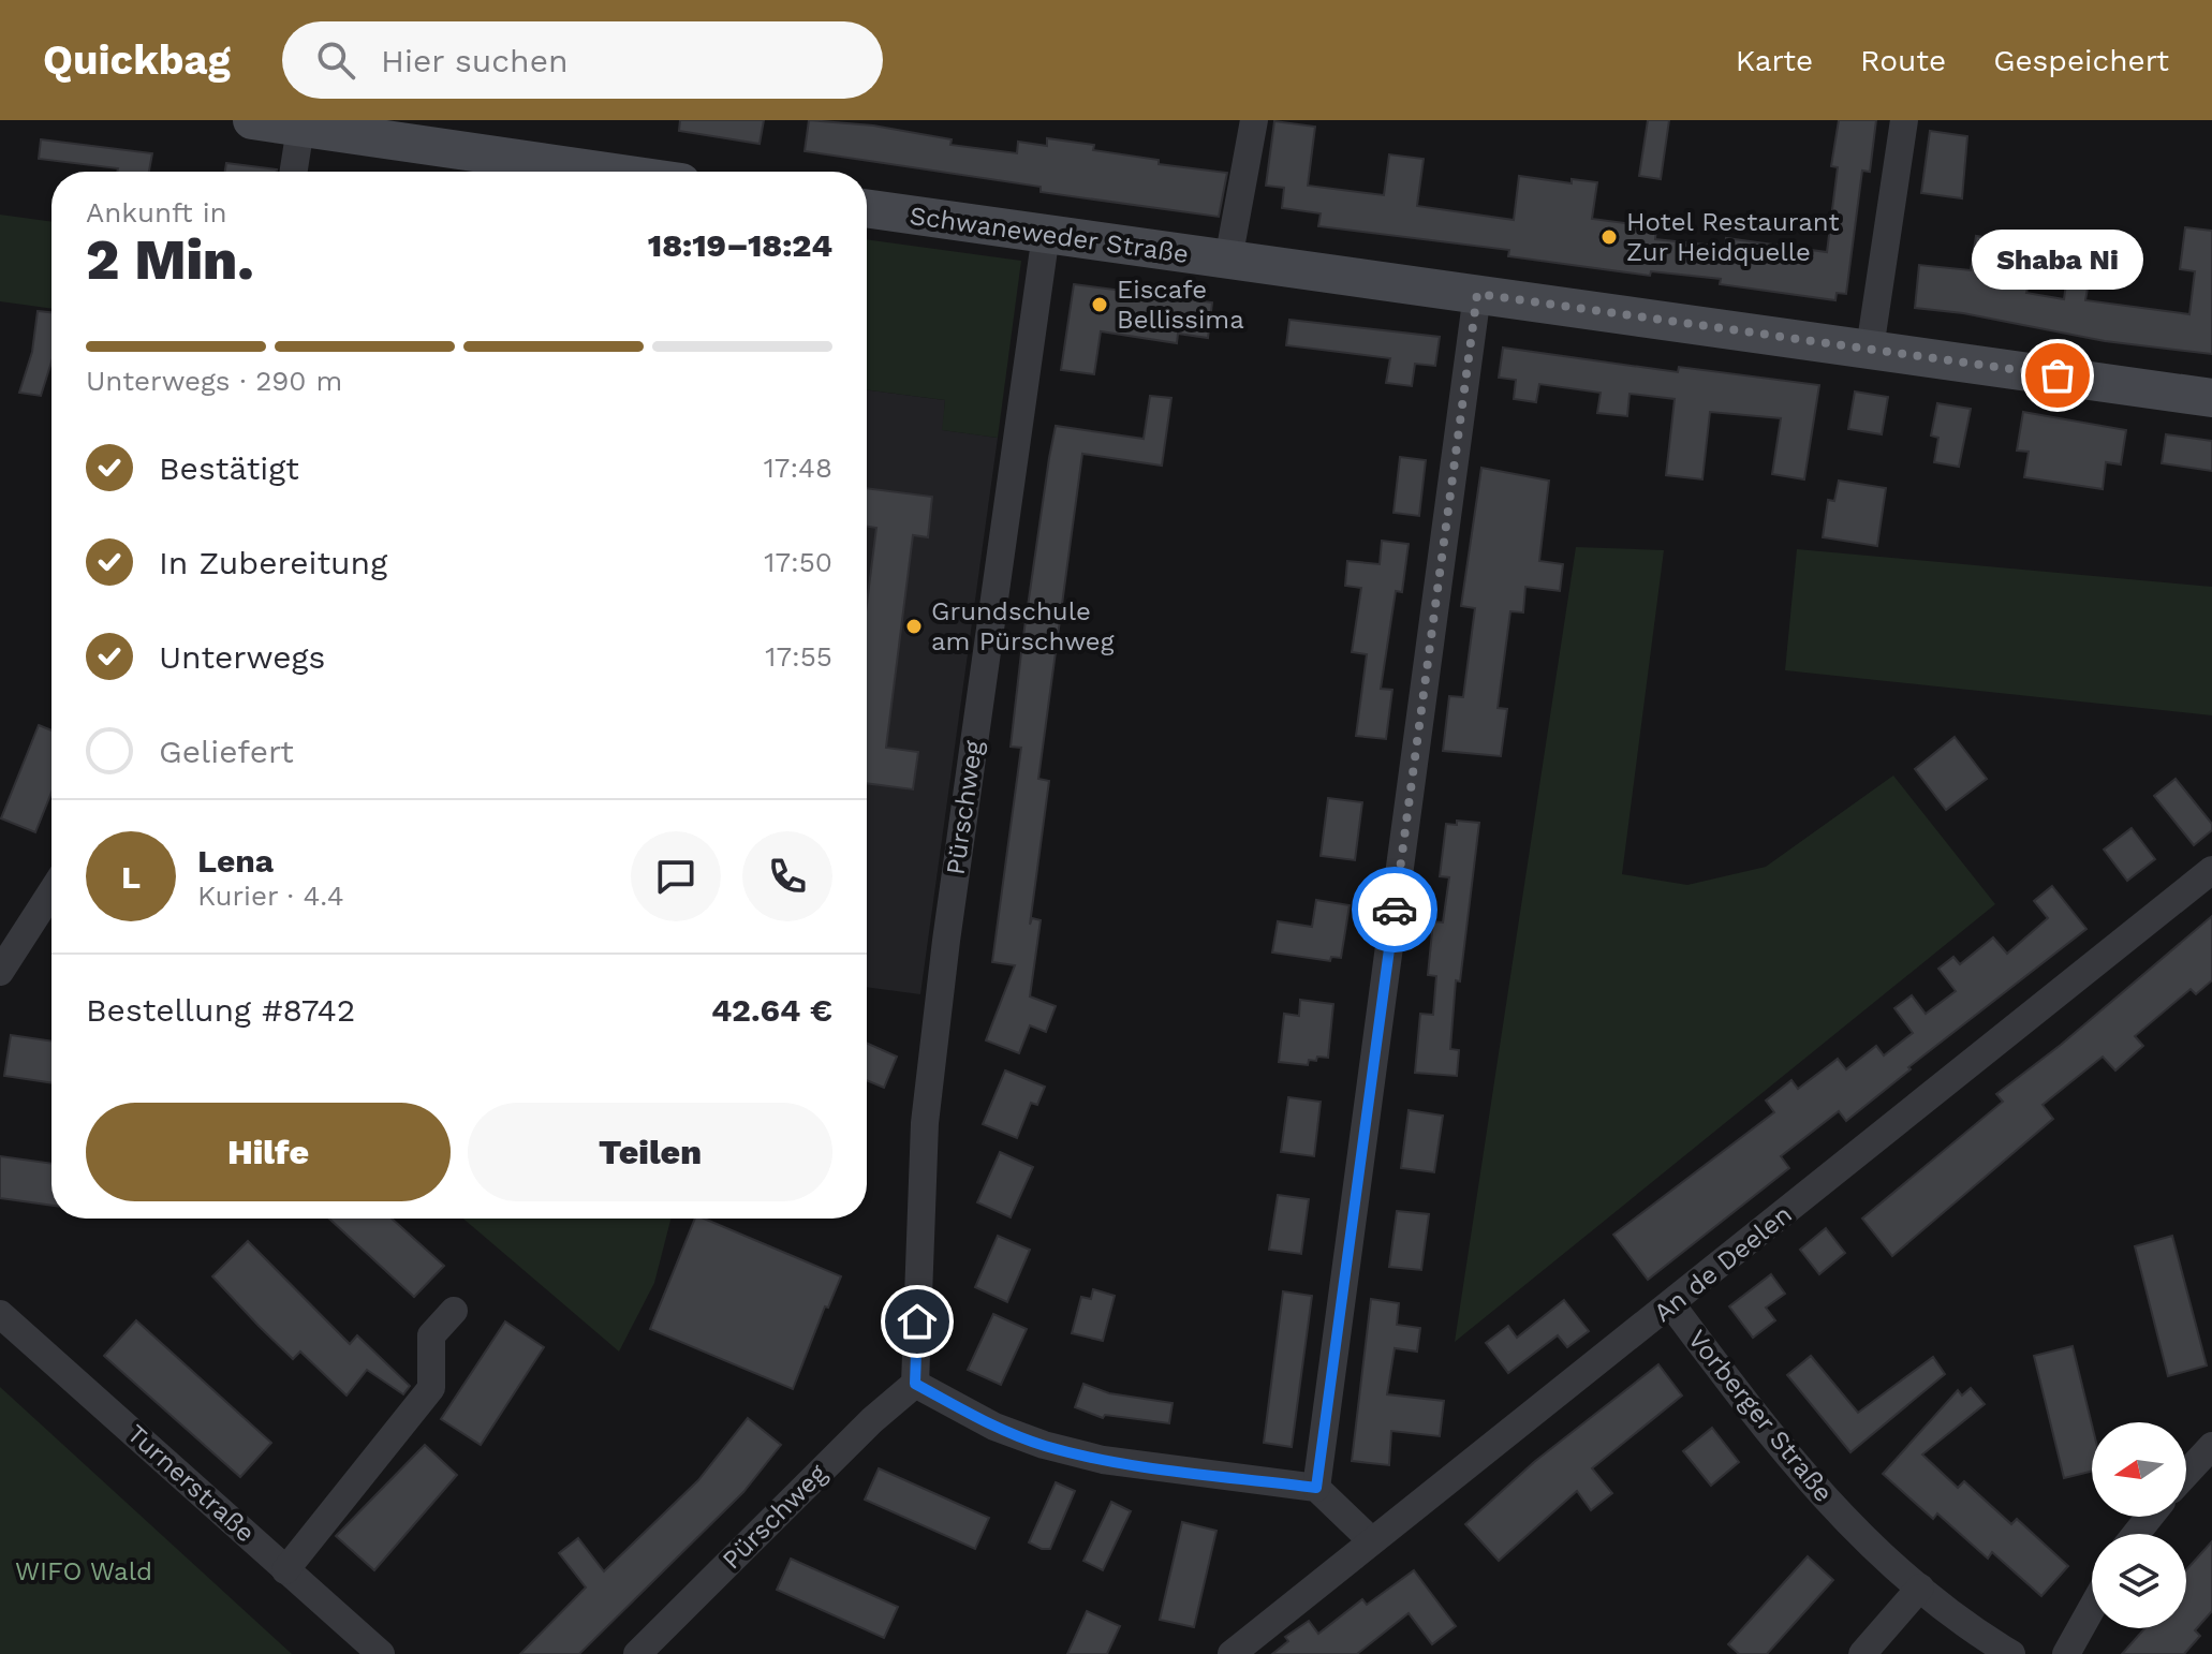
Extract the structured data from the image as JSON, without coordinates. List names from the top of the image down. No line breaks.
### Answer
{"streets":{"main road":["Schwaneweder Straße"],"street":["Pürschweg","An de Deelen","Vorberger Straße","Turnerstraße"]},"crossings":[["Schwaneweder Straße","Pürschweg"],["An de Deelen","Vorberger Straße"]],"parks":["WIFO Wald"],"places":["Hotel Restaurant Zur Heidquelle","Eiscafe Bellissima","Shaba Ni","Grundschule am Pürschweg"],"north":"left","page":{"header":"Quickbag","search":"Hier suchen","nav":["Karte","Route","Gespeichert"],"heading":["2 Min.","Ankunft in","18:19–18:24"],"panel":["Lena","Kurier · 4.4","Bestellung #8742","42.64 €"],"bubble":"Shaba Ni","bar":"Unterwegs · 290 m","list":[["Bestätigt","17:48"],["In Zubereitung","17:50"],["Unterwegs","17:55"],"Geliefert"],"round":"L","buttons":["Hilfe","Teilen"]}}
